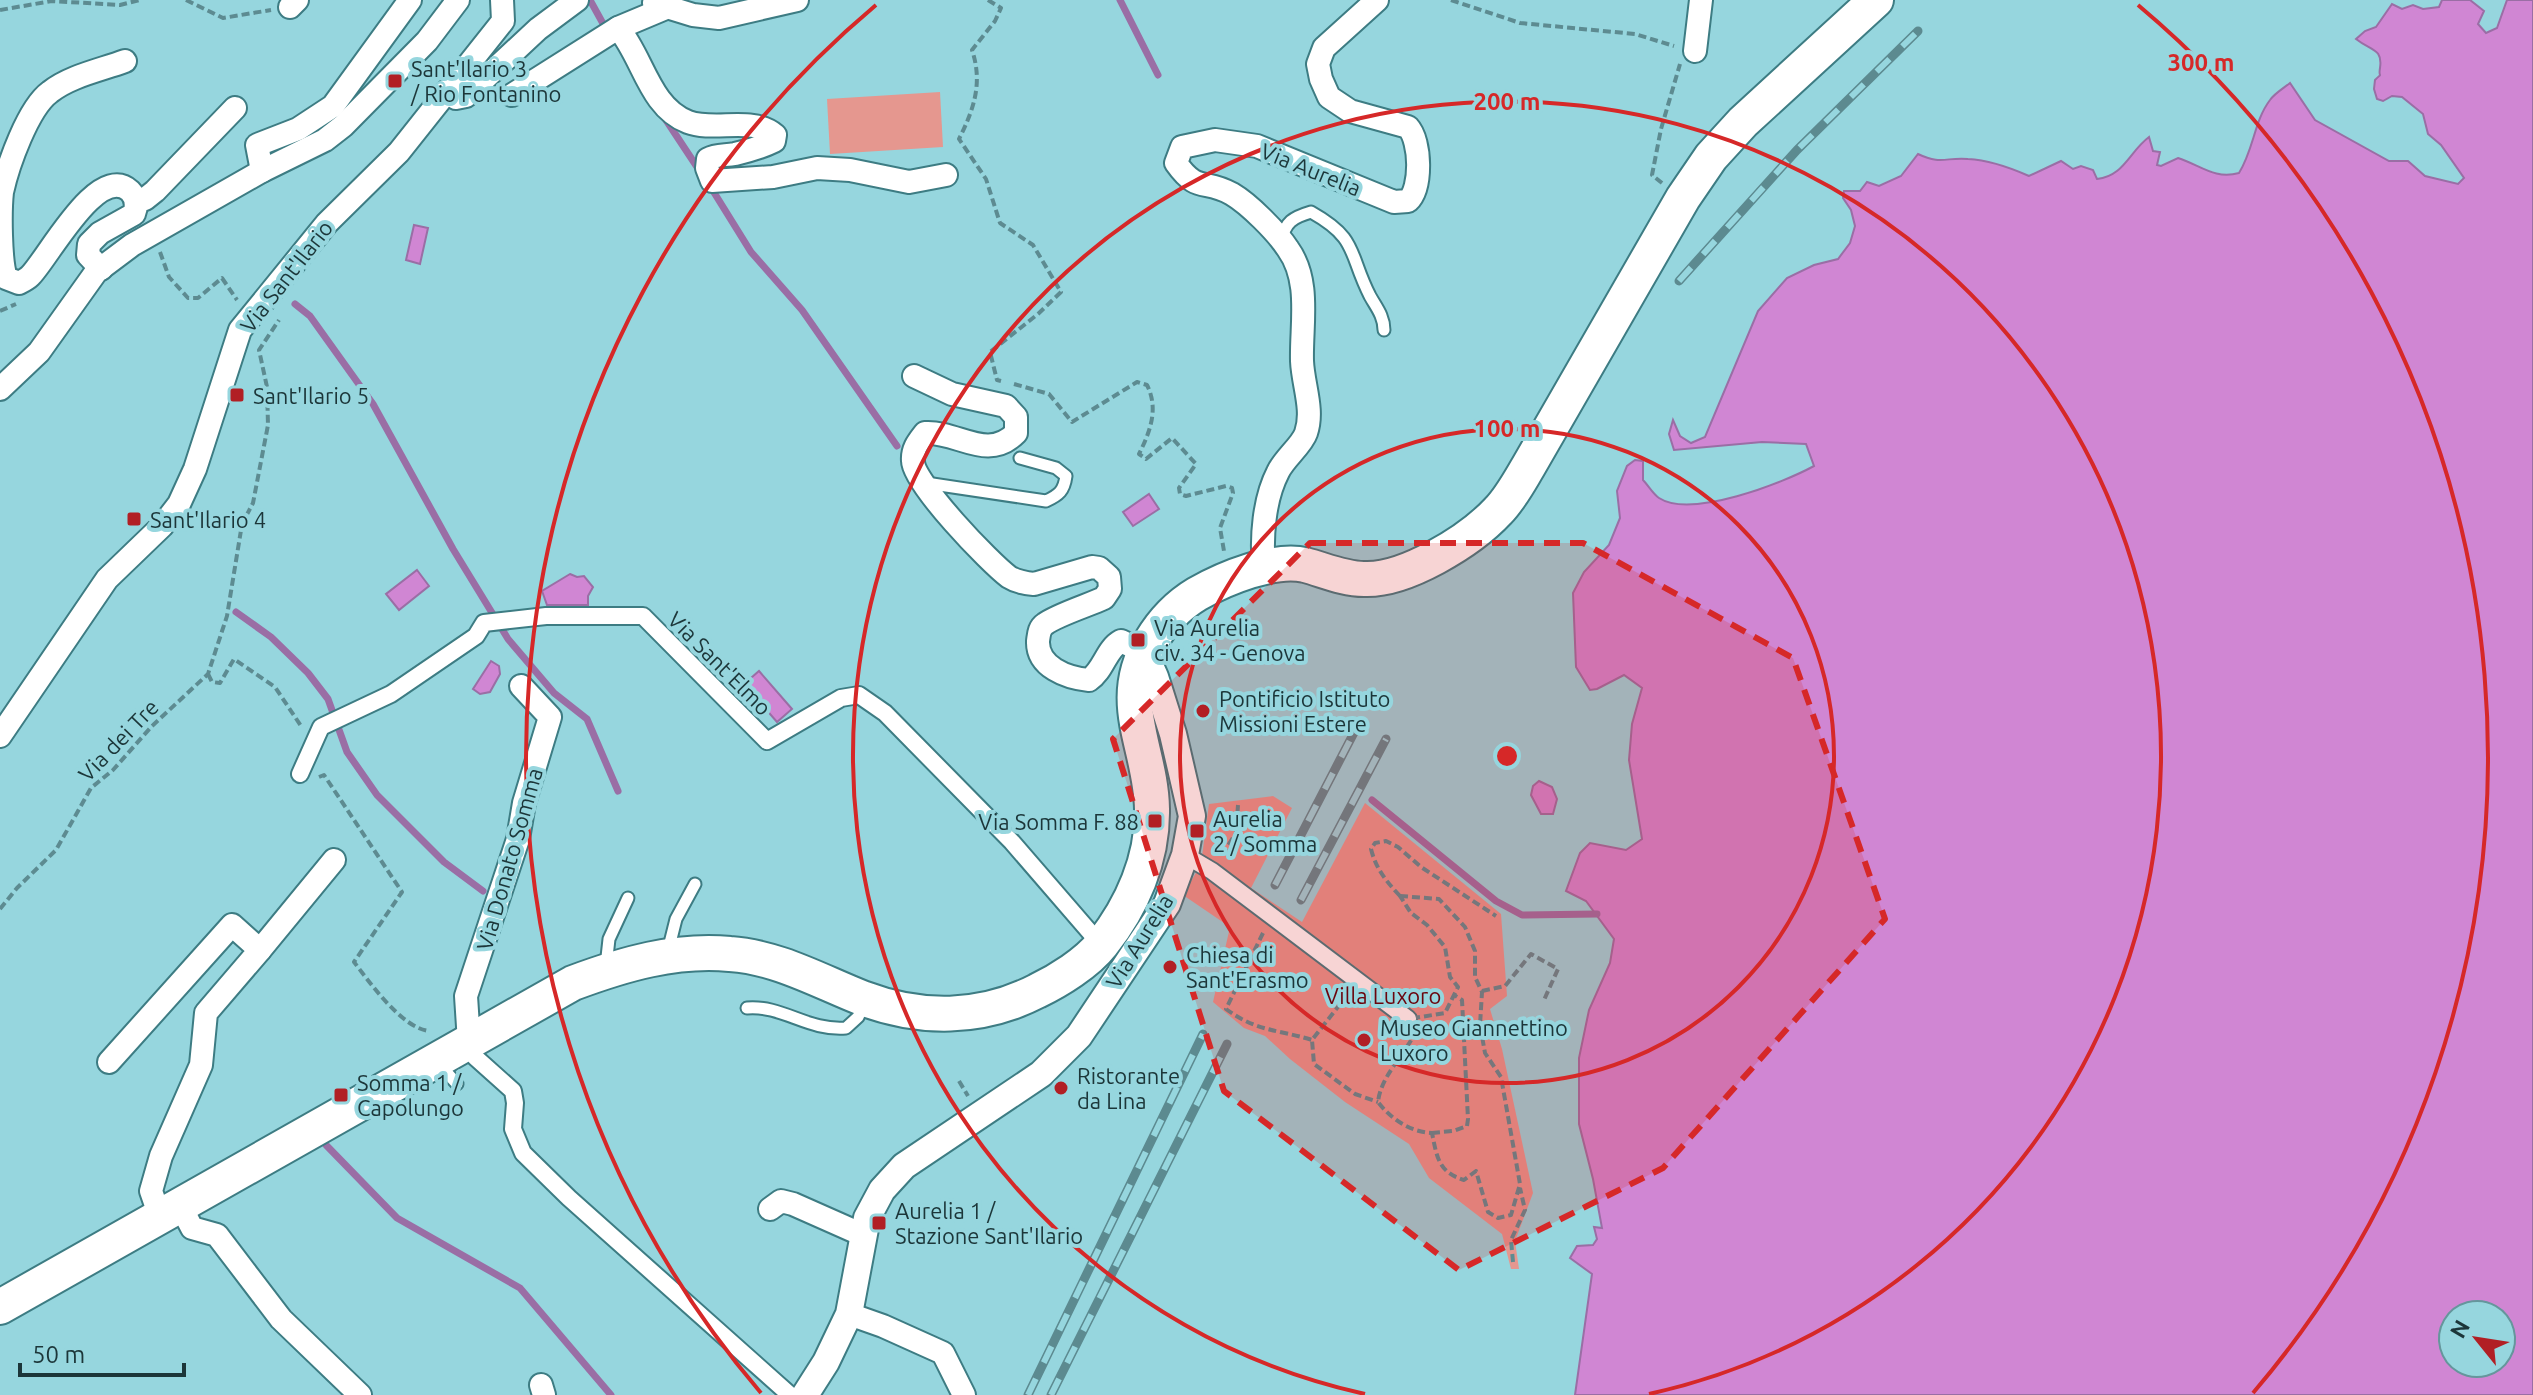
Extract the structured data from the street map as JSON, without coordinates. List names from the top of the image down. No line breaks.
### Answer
{"streets":{"street":["Via Aurelia","Via Sant'Ilario","Via Sant'Elmo","Via Donato Somma"],"path":["Via dei Tre"]},"parks":["Villa Luxoro"],"places":{"transit":["Sant'Ilario 3 / Rio Fontanino","Sant'Ilario 5","Sant'Ilario 4","Via Aurelia civ. 34 - Genova","Via Somma F. 88","Aurelia 2 / Somma","Somma 1 / Capolungo","Aurelia 1 / Stazione Sant'Ilario"],"other":["Pontificio Istituto Missioni Estere","Chiesa di Sant'Erasmo","Museo Giannettino Luxoro","Ristorante da Lina"]},"scale_bar":"50 m","north":"top left","rings":["300 m","200 m","100 m"]}
